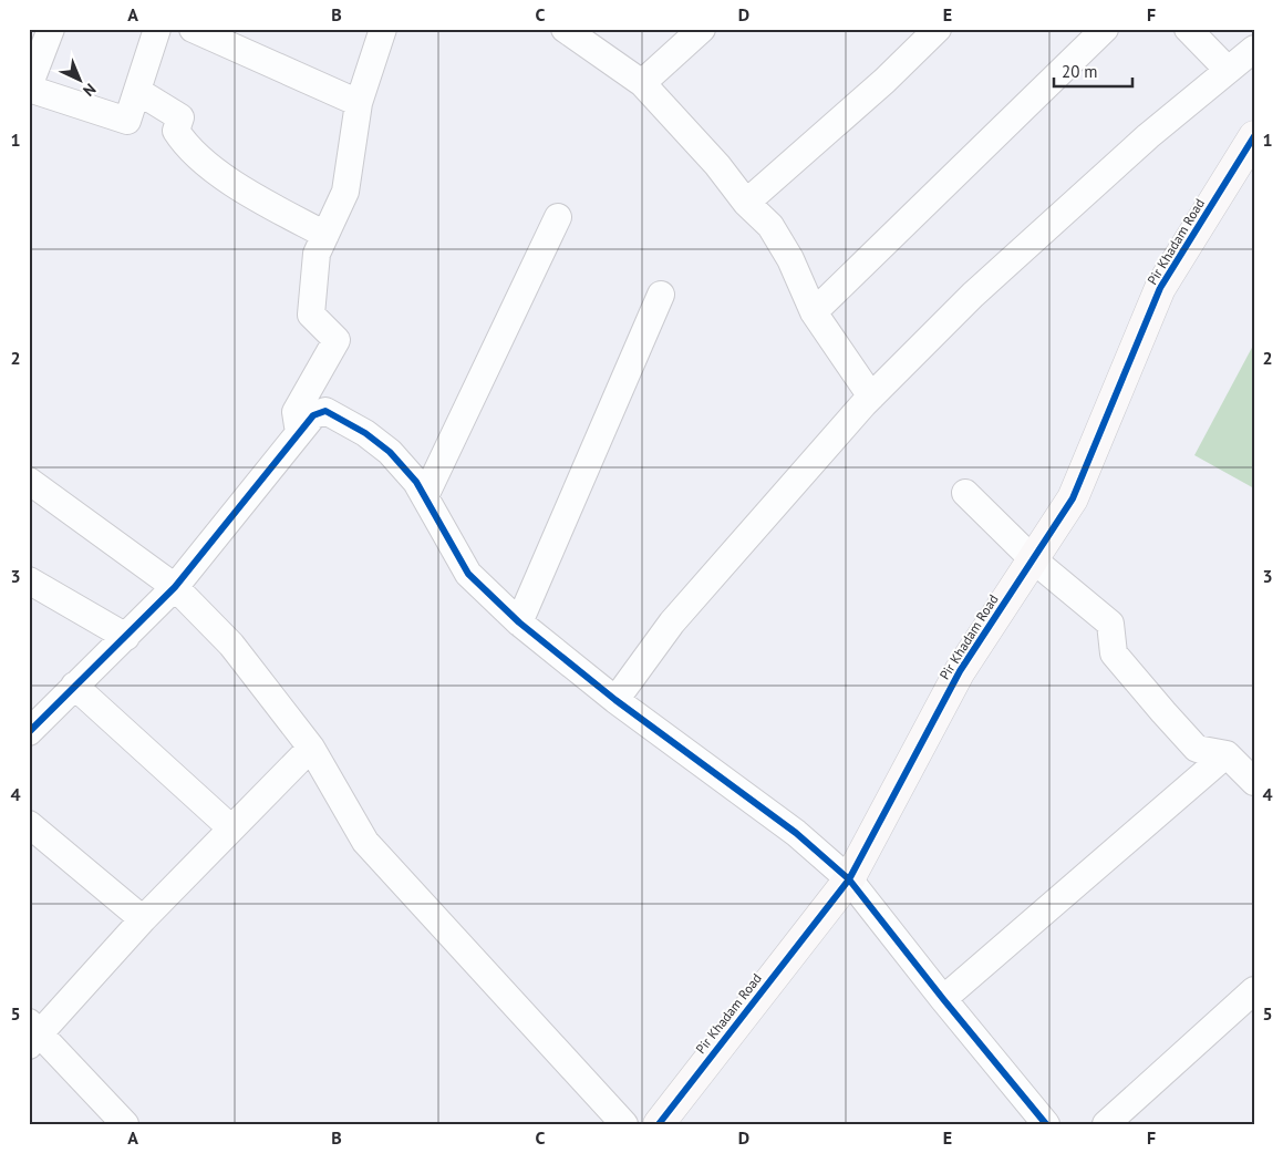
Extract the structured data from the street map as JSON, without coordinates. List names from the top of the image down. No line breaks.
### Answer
{"streets":{"street":["Pir Khadam Road"]},"scale_bar":"20 m","north":"bottom right","grid":{"columns":["A","B","C","D","E","F"],"rows":["1","2","3","4","5"]}}
